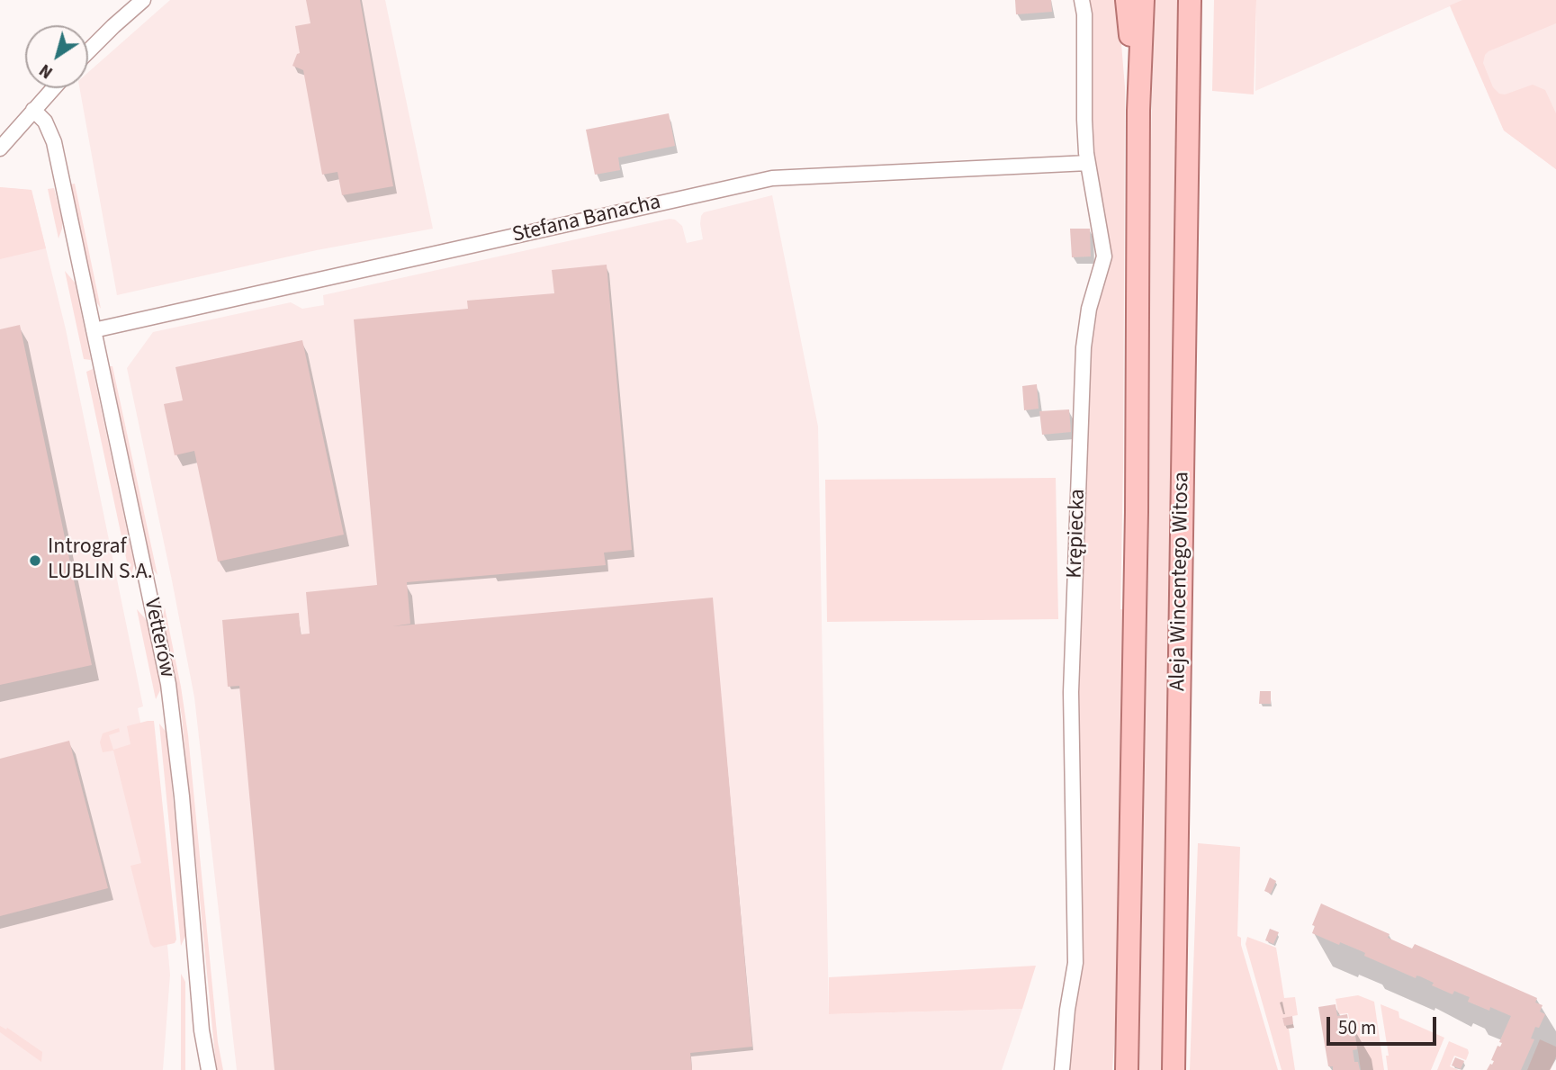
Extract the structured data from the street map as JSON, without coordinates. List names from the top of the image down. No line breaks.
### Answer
{"streets":{"main road":["Aleja Wincentego Witosa"],"street":["Stefana Banacha","Krępiecka","Vetterów"]},"crossings":[["Stefana Banacha","Krępiecka"],["Stefana Banacha","Vetterów"]],"places":["Intrograf LUBLIN S.A."],"scale_bar":"50 m","north":"bottom left"}
